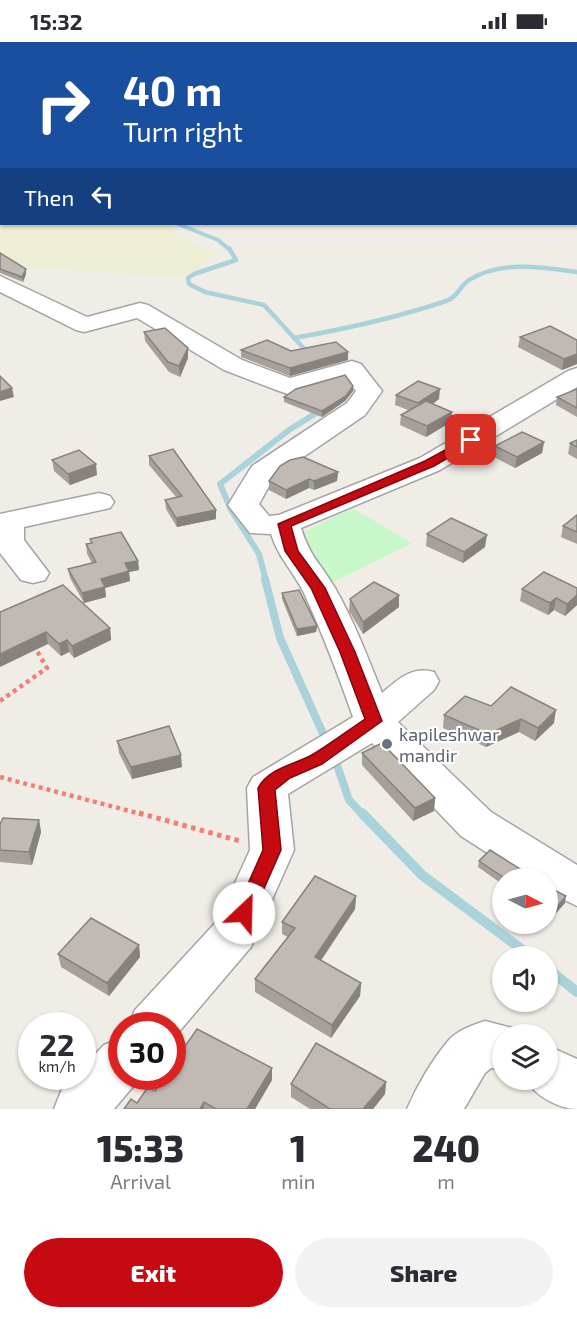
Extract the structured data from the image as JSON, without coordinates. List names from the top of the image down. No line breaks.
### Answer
{"places":["kapileshwar mandir"],"north":"right","page":{"status":"15:32","turn":["40 m","Turn right"],"then":"Then","speed":"22 km/h","limit":"30","eta":["15:33","Arrival","1","min","240","m"],"buttons":["Exit","Share"]}}
